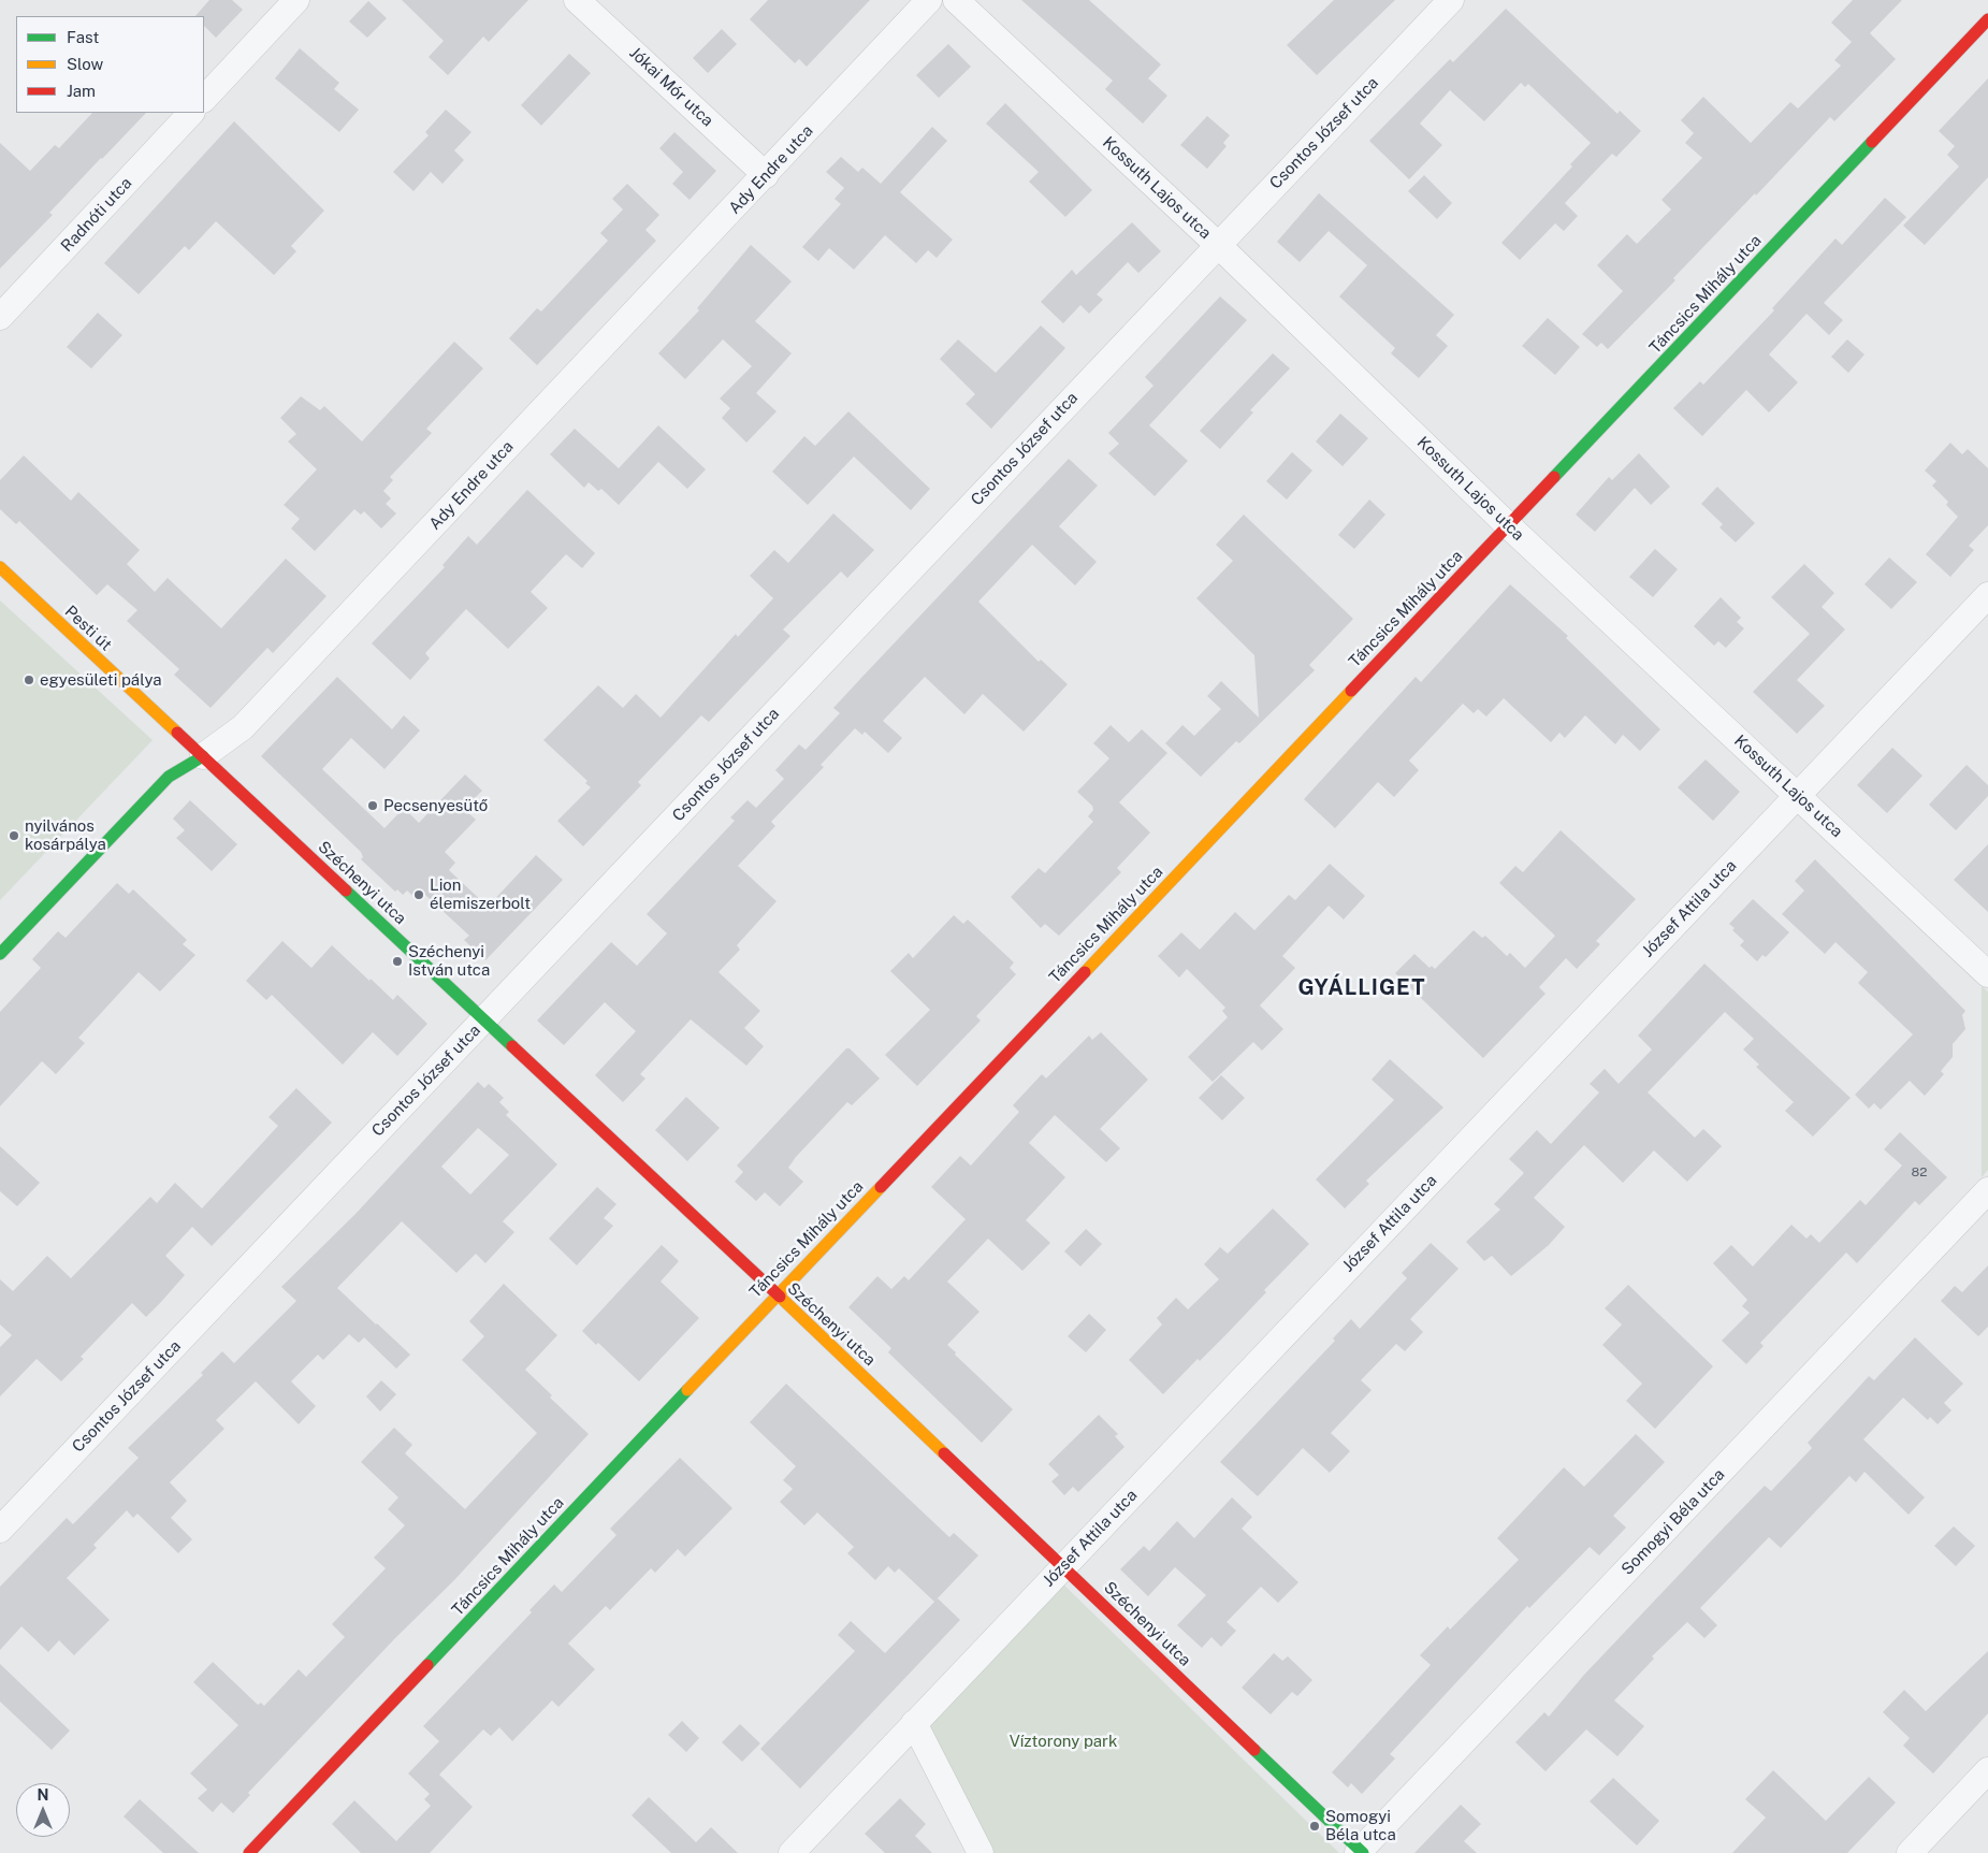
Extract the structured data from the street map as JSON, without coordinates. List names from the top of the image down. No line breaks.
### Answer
{"streets":{"street":["Jókai Mór utca","Csontos József utca","Ady Endre utca","Kossuth Lajos utca","Radnóti utca","Táncsics Mihály utca","Pesti út","Széchenyi utca","József Attila utca","Somogyi Béla utca"]},"crossings":[["Jókai Mór utca","Ady Endre utca"],["Csontos József utca","Kossuth Lajos utca"],["Csontos József utca","Széchenyi utca"],["Ady Endre utca","Pesti út"],["Ady Endre utca","Széchenyi utca"],["Kossuth Lajos utca","Táncsics Mihály utca"],["Kossuth Lajos utca","József Attila utca"],["Táncsics Mihály utca","Széchenyi utca"],["Pesti út","Széchenyi utca"],["Széchenyi utca","József Attila utca"],["Széchenyi utca","Somogyi Béla utca"]],"districts":["GYÁLLIGET"],"parks":["Víztorony park"],"places":["egyesületi pálya","Pecsenyesütő","nyilvános kosárpálya","Lion élemiszerbolt","Széchenyi István utca","Somogyi Béla utca"],"house_numbers":["82"],"legend":["Fast","Slow","Jam"],"north":"top"}
